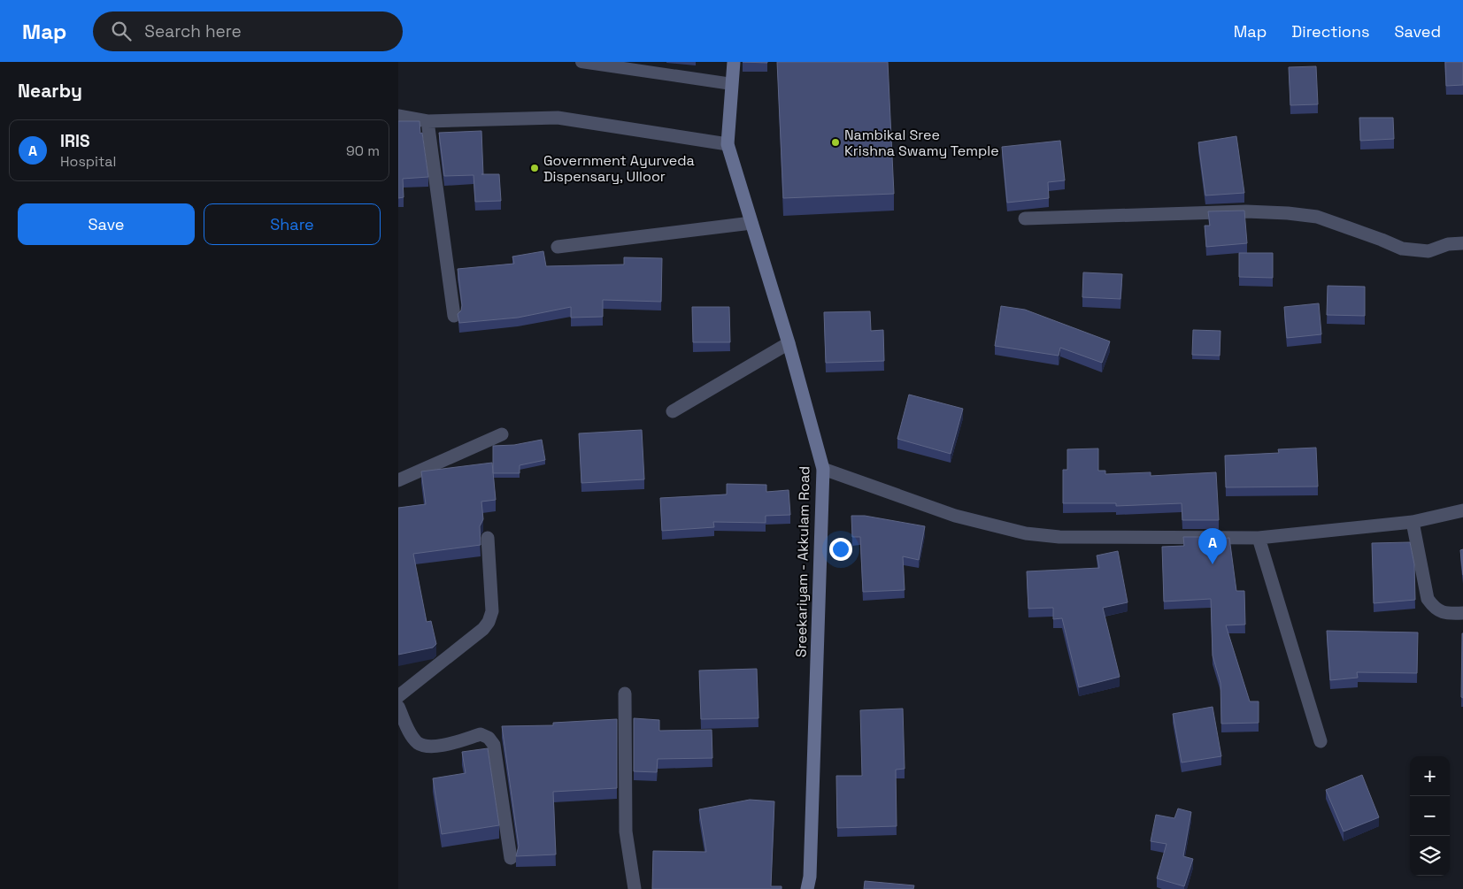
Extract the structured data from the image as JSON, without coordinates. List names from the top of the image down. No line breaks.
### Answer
{"streets":{"main road":["Sreekariyam - Akkulam Road"]},"places":["Nambikal Sree Krishna Swamy Temple","Government Ayurveda Dispensary, Ulloor"],"page":{"header":"Map","search":"Search here","nav":["Map","Directions","Saved"],"heading":"Nearby","list":[{"mark":"A","name":"IRIS","note":"Hospital","value":"90 m"}],"buttons":["Save","Share"],"pins":"A","map_buttons":["+","−"]}}
